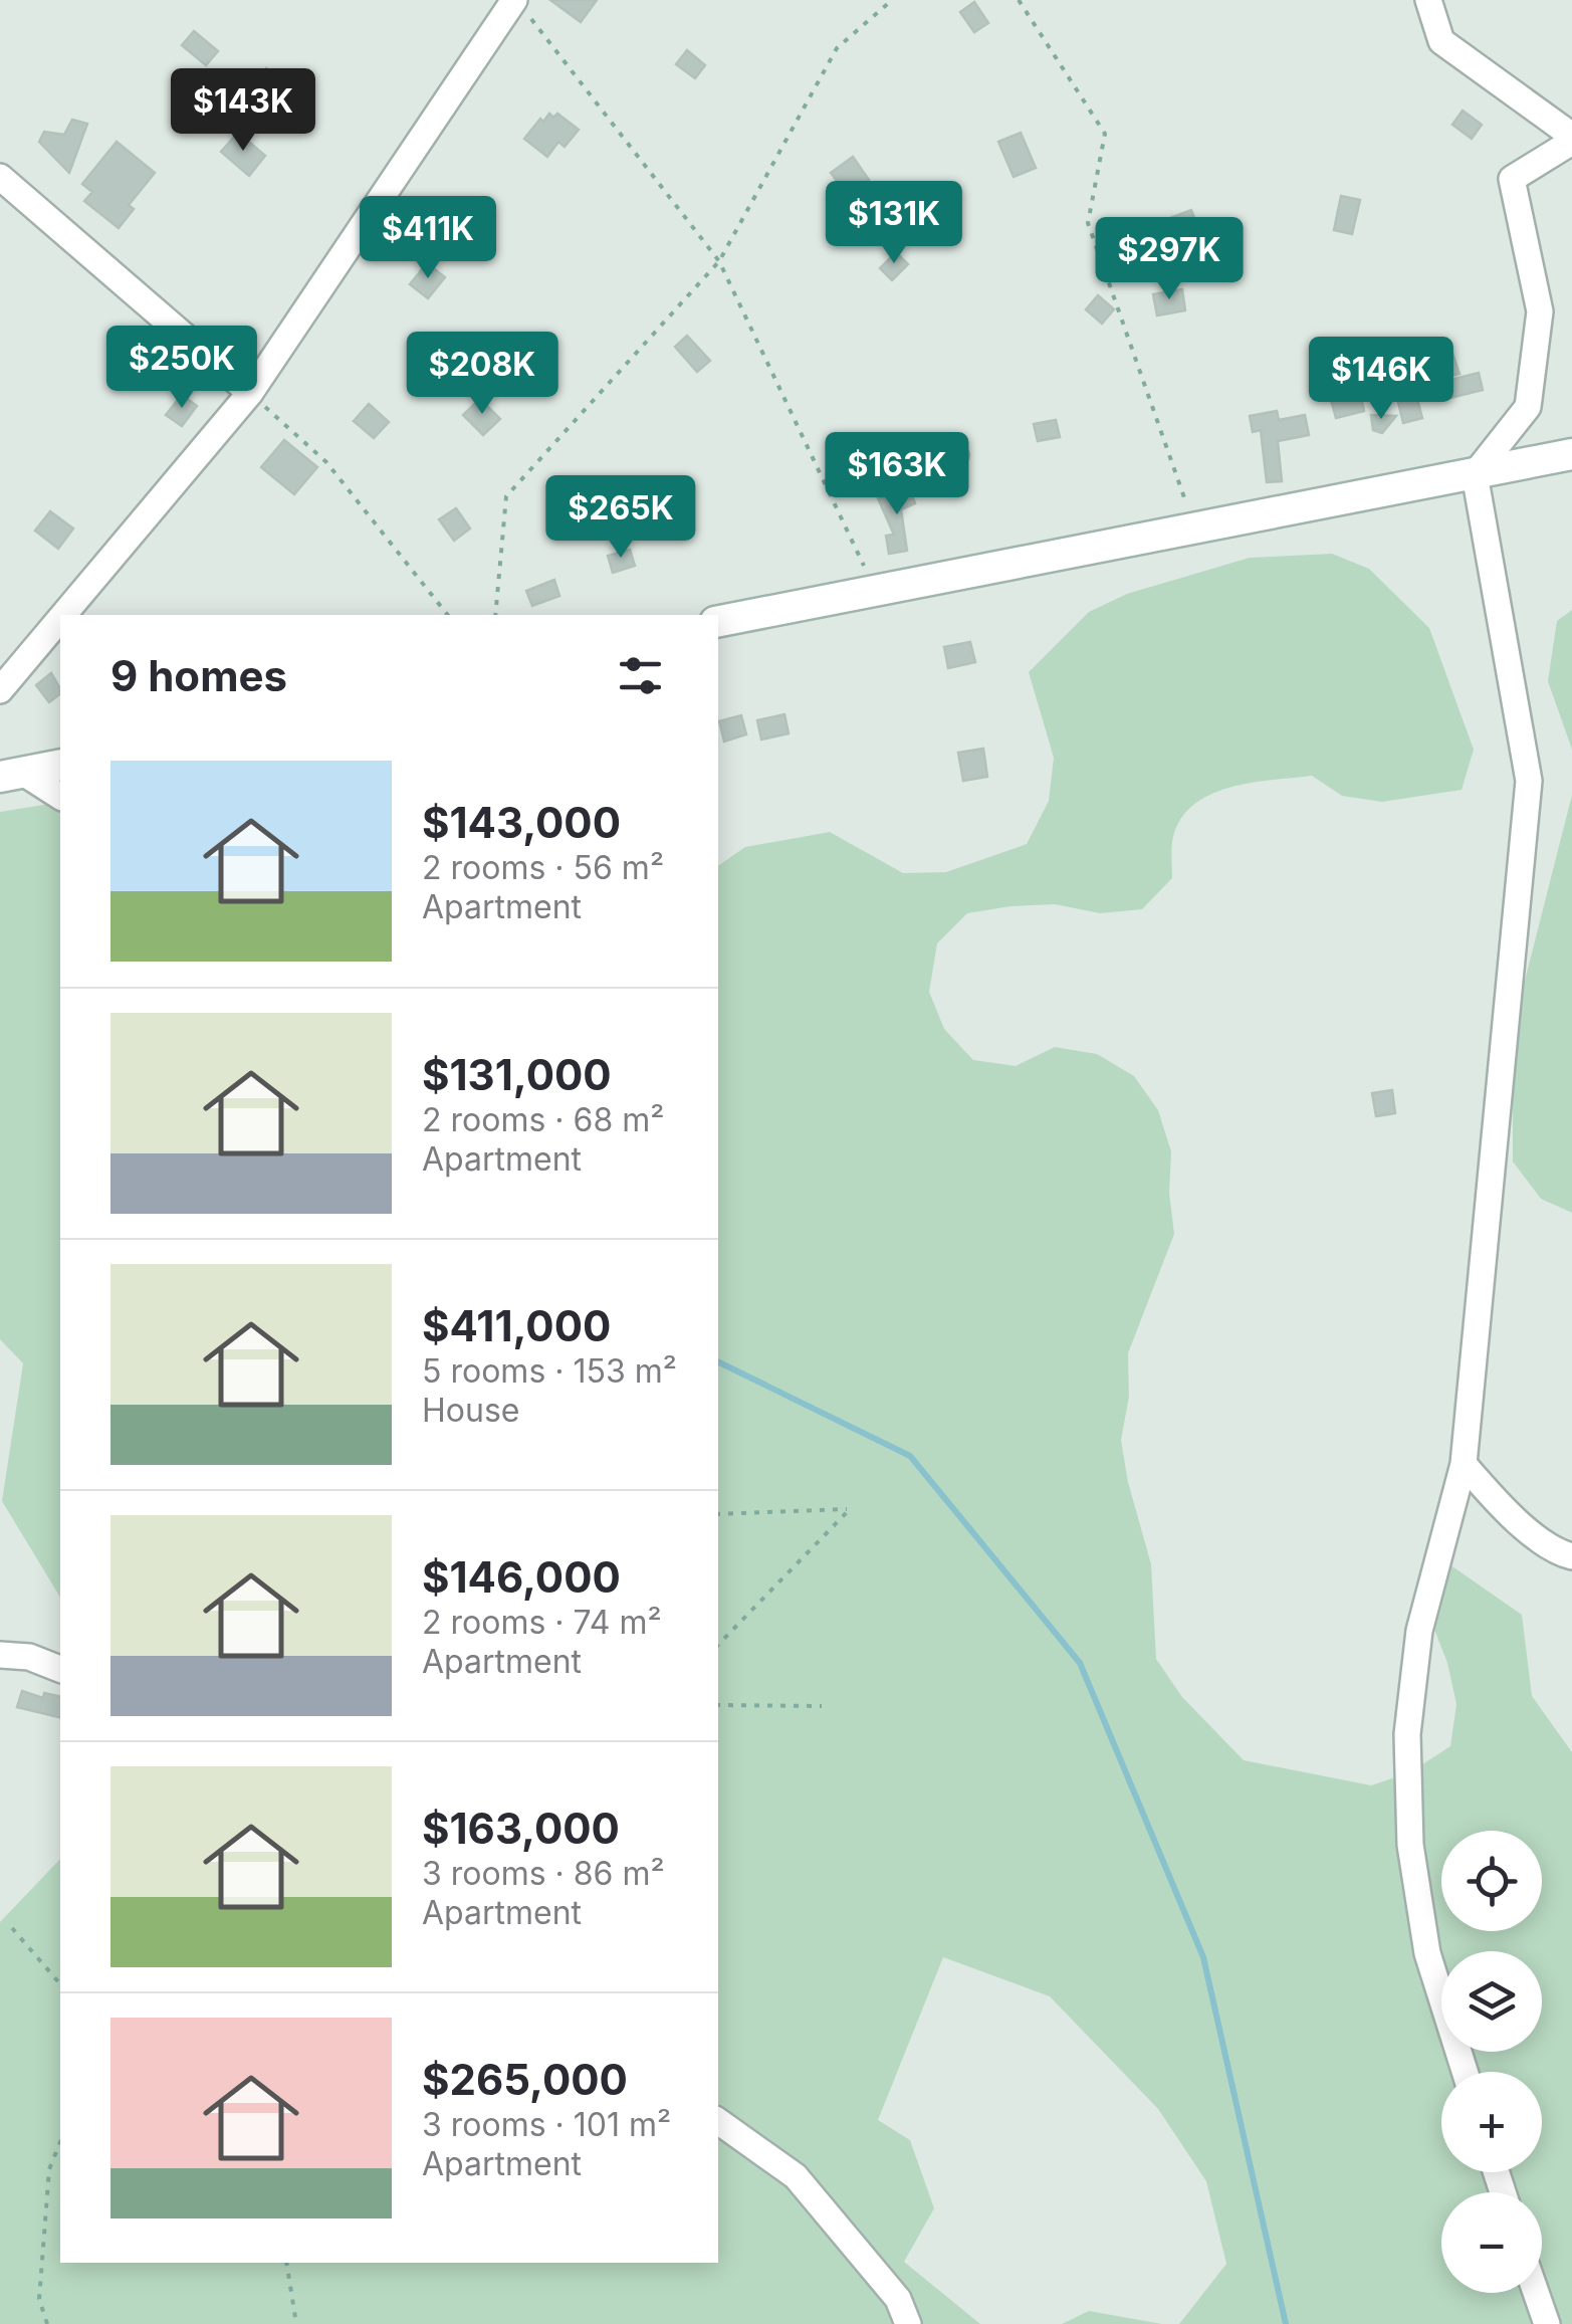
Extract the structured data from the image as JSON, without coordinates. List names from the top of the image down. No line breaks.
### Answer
{"page":{"price":["$143K","$131K","$411K","$297K","$250K","$208K","$146K","$163K","$265K"],"heading":"9 homes","list":[{"name":"$143,000","note":"2 rooms · 56 m² · Apartment"},{"name":"$131,000","note":"2 rooms · 68 m² · Apartment"},{"name":"$411,000","note":"5 rooms · 153 m² · House"},{"name":"$146,000","note":"2 rooms · 74 m² · Apartment"},{"name":"$163,000","note":"3 rooms · 86 m² · Apartment"},{"name":"$265,000","note":"3 rooms · 101 m² · Apartment"}],"map_buttons":["+","−"]}}
